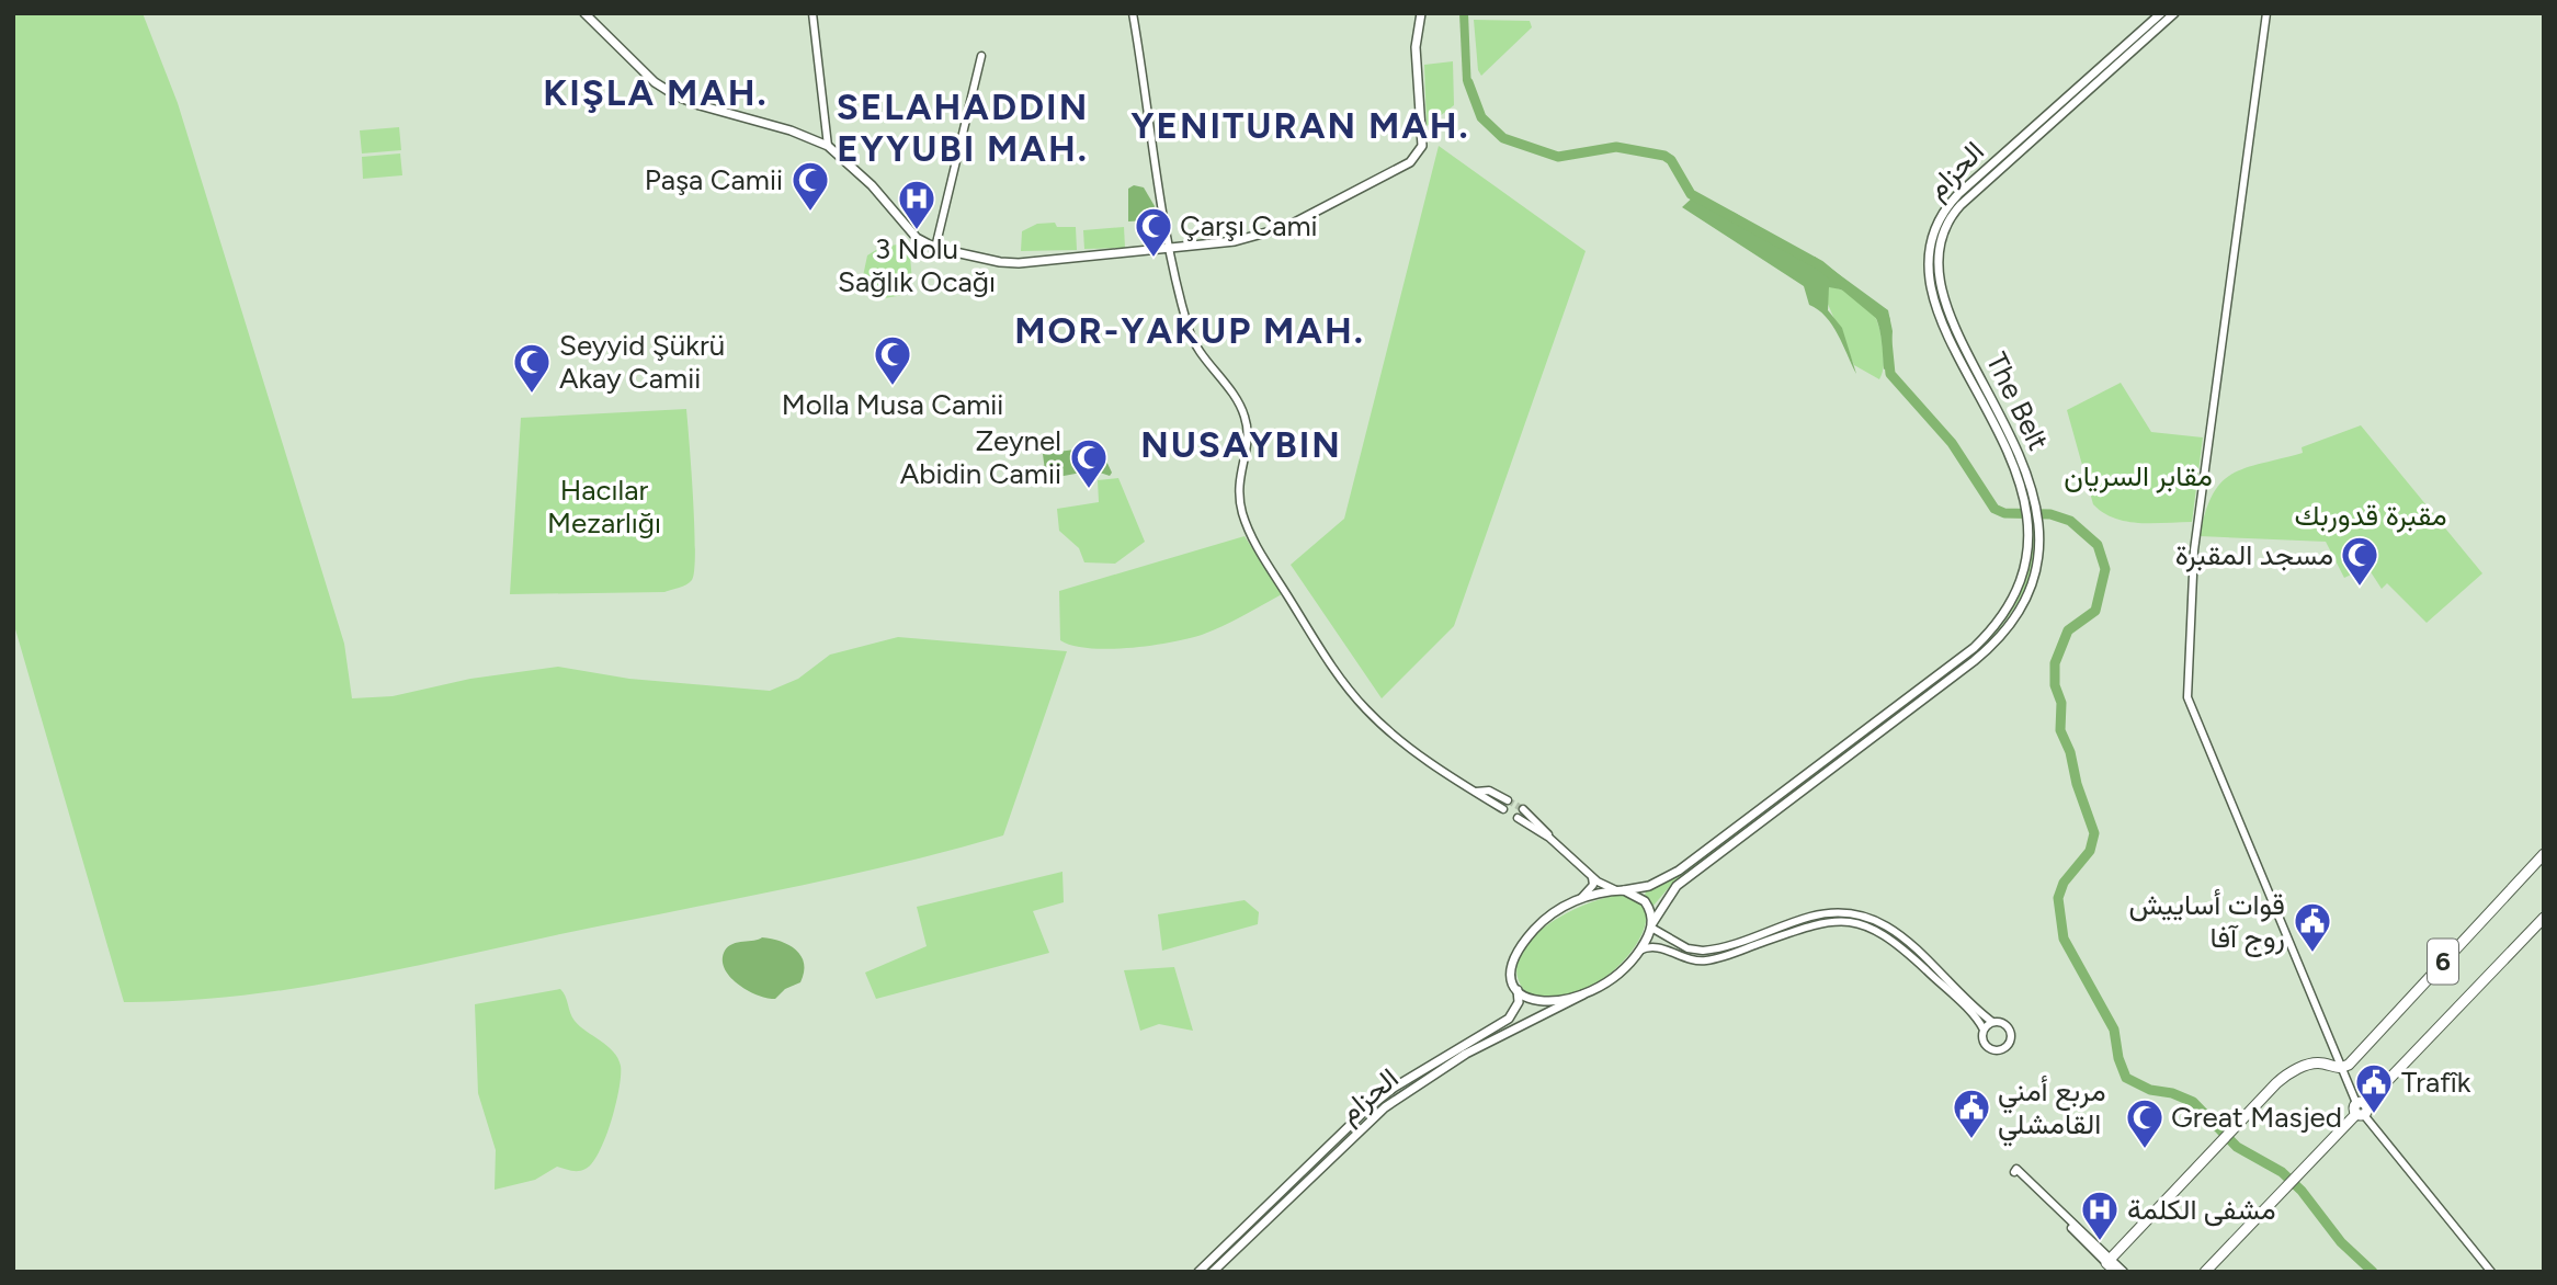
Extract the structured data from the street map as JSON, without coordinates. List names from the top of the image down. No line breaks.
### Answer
{"streets":{"highway":["6"],"main road":["الحزام","The Belt"]},"crossings":[["الحزام","The Belt"]],"districts":["KIŞLA MAH.","SELAHADDIN EYYUBI MAH.","YENITURAN MAH.","MOR-YAKUP MAH.","NUSAYBIN"],"parks":["مقابر السريان","Hacılar Mezarlığı","مقبرة قدوربك"],"places":{"mosque":["Paşa Camii","Çarşı Cami","Molla Musa Camii","Seyyid Şükrü Akay Camii","Zeynel Abidin Camii","مسجد المقبرة","Great Masjed"],"hospital":["3 Nolu Sağlık Ocağı","مشفى الكلمة"],"public building":["قوات أساييش روج آفا","Trafîk","مربع أمني القامشلي"]}}
